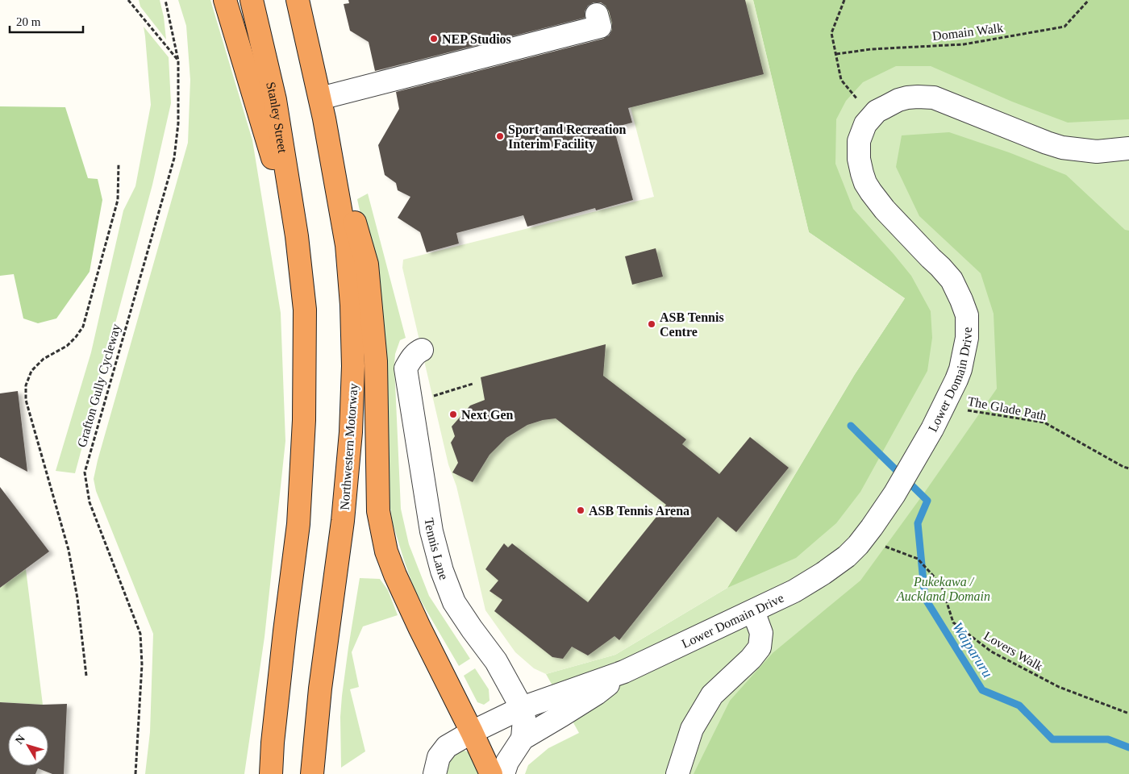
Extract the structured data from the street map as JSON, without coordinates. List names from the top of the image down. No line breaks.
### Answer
{"streets":{"highway":["Stanley Street","Northwestern Motorway"],"street":["Lower Domain Drive","Tennis Lane"],"path":["Domain Walk","Grafton Gully Cycleway","The Glade Path","Lovers Walk"]},"crossings":[["Lower Domain Drive","The Glade Path"],["Lower Domain Drive","Tennis Lane"]],"water":["Waiparuru"],"parks":["Pukekawa / Auckland Domain"],"places":["NEP Studios","Sport and Recreation Interim Facility","ASB Tennis Centre","Next Gen","ASB Tennis Arena"],"scale_bar":"20 m","north":"top left"}
